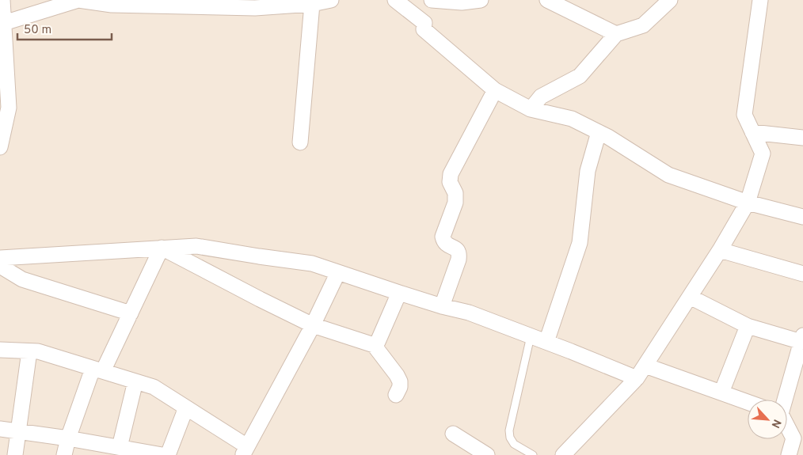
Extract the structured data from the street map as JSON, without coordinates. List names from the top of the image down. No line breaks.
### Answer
{"scale_bar":"50 m","north":"bottom right"}
